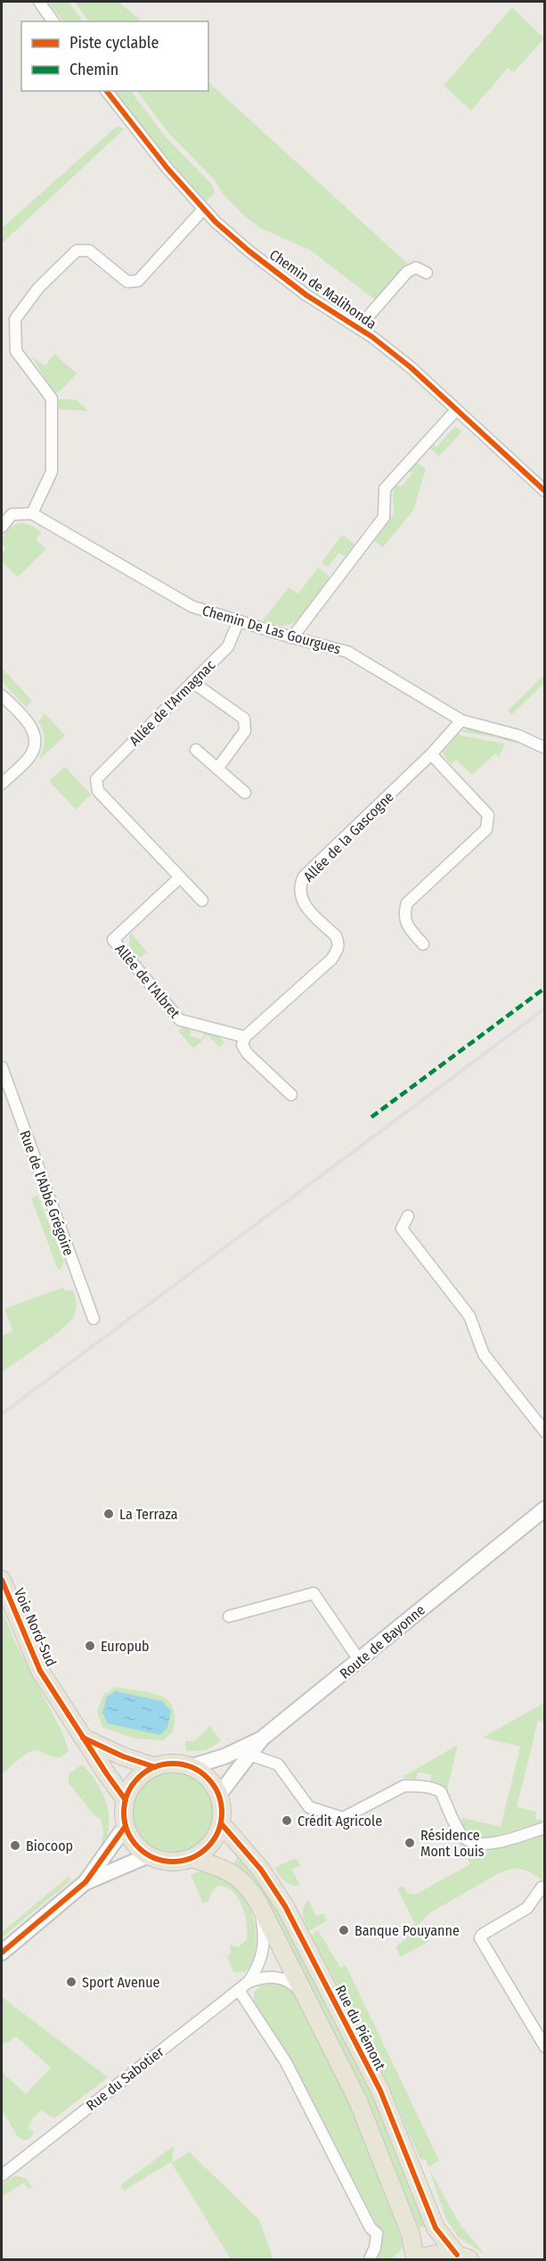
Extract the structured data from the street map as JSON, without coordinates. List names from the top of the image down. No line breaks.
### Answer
{"streets":{"main road":["Voie Nord-Sud","Route de Bayonne","Rue du Piémont"],"street":["Chemin de Malihonda","Chemin De Las Gourgues","Allée de l'Armagnac","Allée de la Gascogne","Allée de l'Albret","Rue de l'Abbé Grégoire","Rue du Sabotier"]},"crossings":[["Chemin De Las Gourgues","Allée de l'Armagnac"],["Chemin De Las Gourgues","Allée de la Gascogne"],["Allée de l'Armagnac","Allée de l'Albret"],["Allée de la Gascogne","Allée de l'Albret"],["Voie Nord-Sud","Route de Bayonne"],["Voie Nord-Sud","Rue du Piémont"],["Route de Bayonne","Rue du Piémont"]],"places":["La Terraza","Europub","Crédit Agricole","Résidence Mont Louis","Biocoop","Banque Pouyanne","Sport Avenue"],"legend":["Piste cyclable","Chemin"]}
